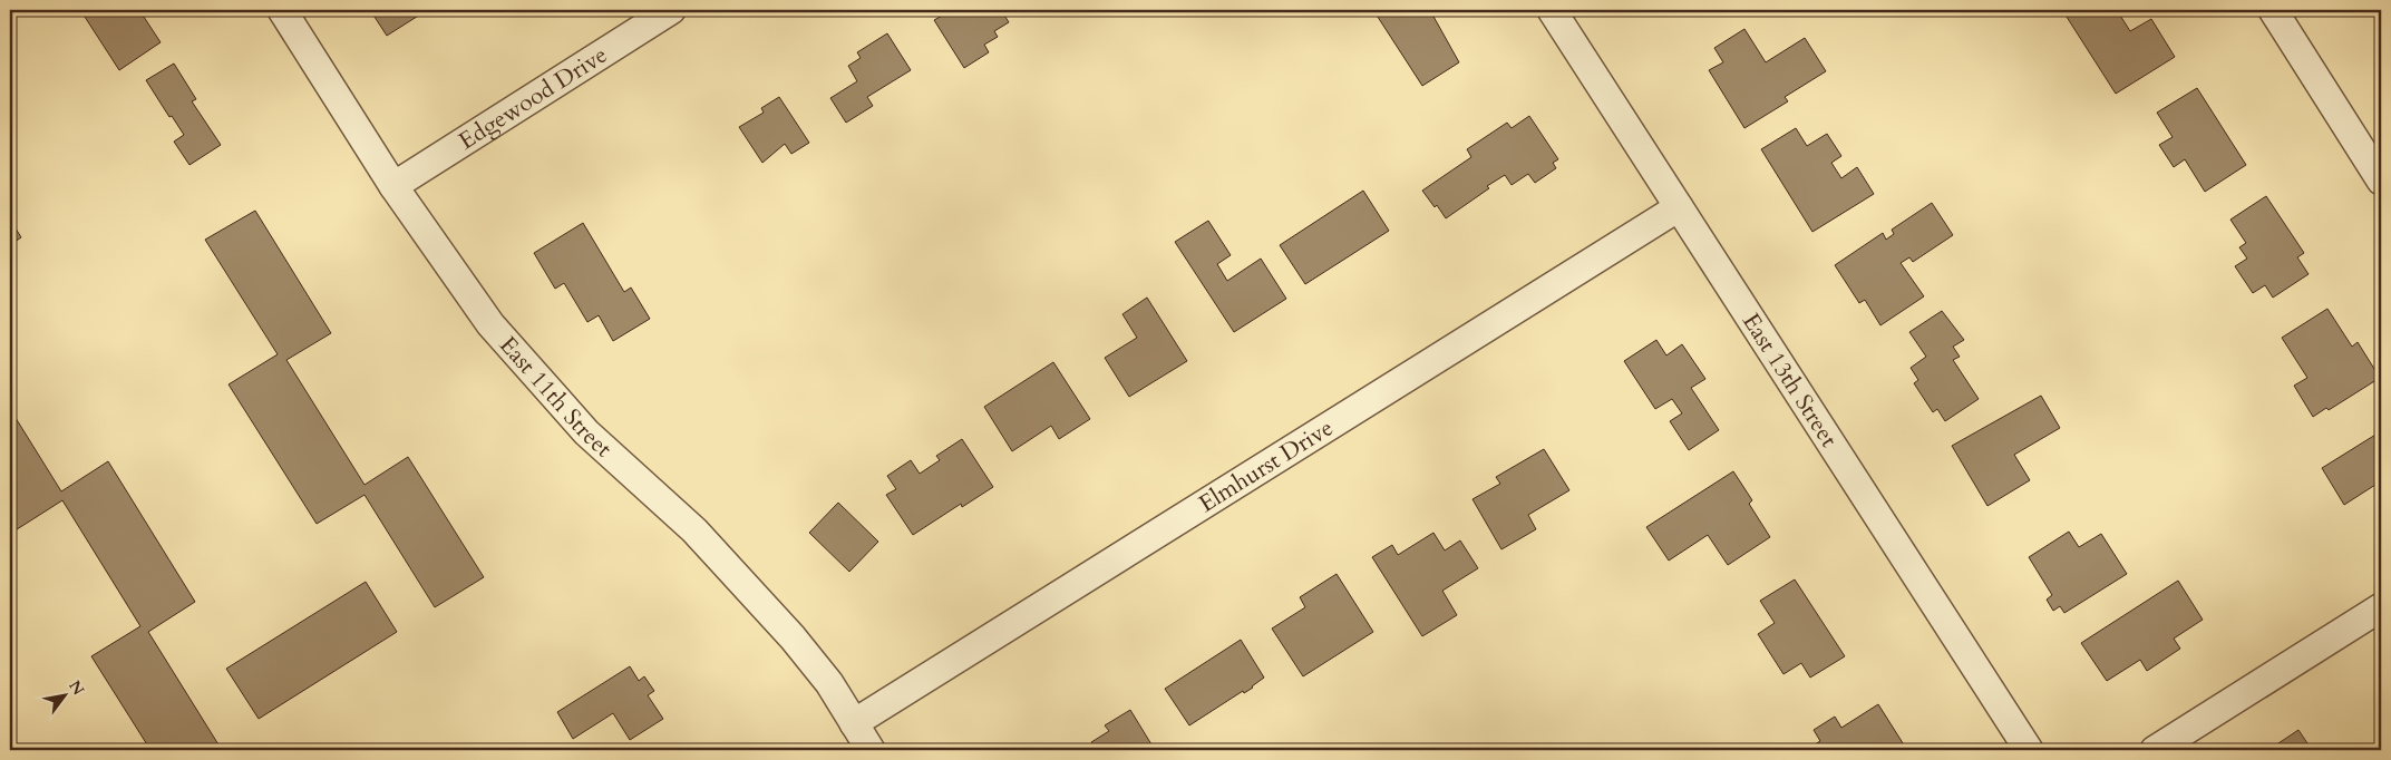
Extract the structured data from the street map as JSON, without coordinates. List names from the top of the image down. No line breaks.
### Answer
{"streets":{"street":["Edgewood Drive","East 13th Street","East 11th Street","Elmhurst Drive"]},"crossings":[["Edgewood Drive","East 11th Street"],["East 13th Street","Elmhurst Drive"],["East 11th Street","Elmhurst Drive"]],"north":"top right"}
